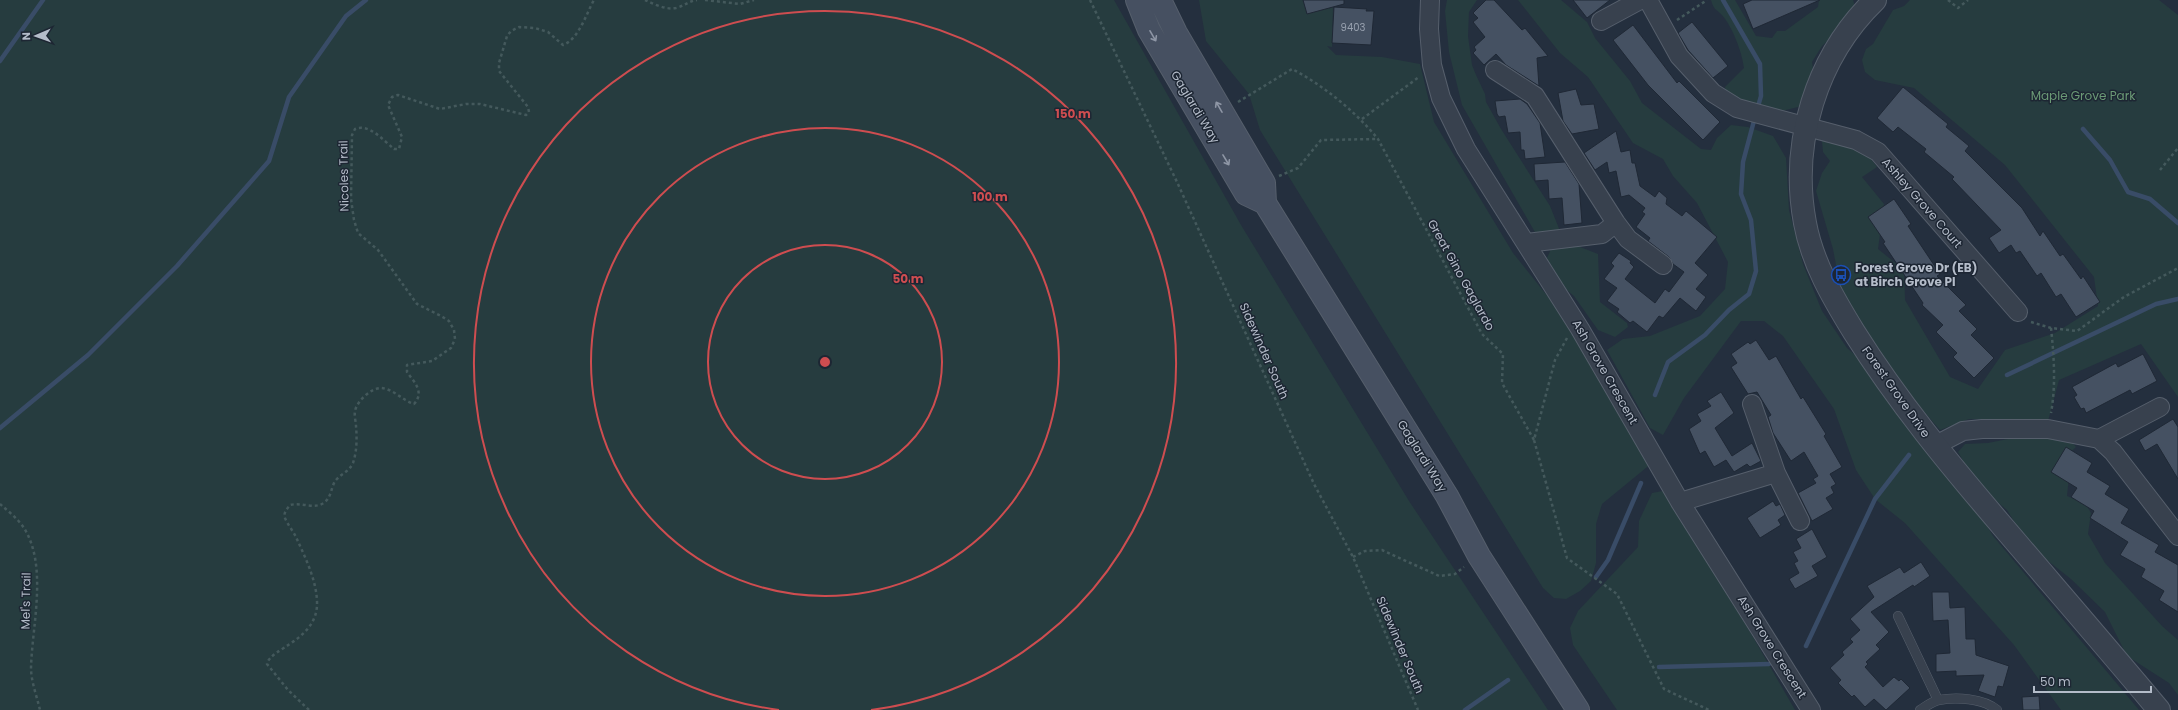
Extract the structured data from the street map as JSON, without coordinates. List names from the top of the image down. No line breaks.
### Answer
{"streets":{"main road":["Gaglardi Way"],"street":["Ashley Grove Court","Ash Grove Crescent","Forest Grove Drive"],"path":["Nicoles Trail","Great Gino Gaglardo","Sidewinder South","Mel's Trail"]},"crossings":[["Ashley Grove Court","Forest Grove Drive"]],"parks":["Maple Grove Park"],"places":{"bus stop":["Forest Grove Dr (EB) at Birch Grove Pl"]},"house_numbers":["9403"],"scale_bar":"50 m","north":"left","rings":["150 m","100 m","50 m"]}
